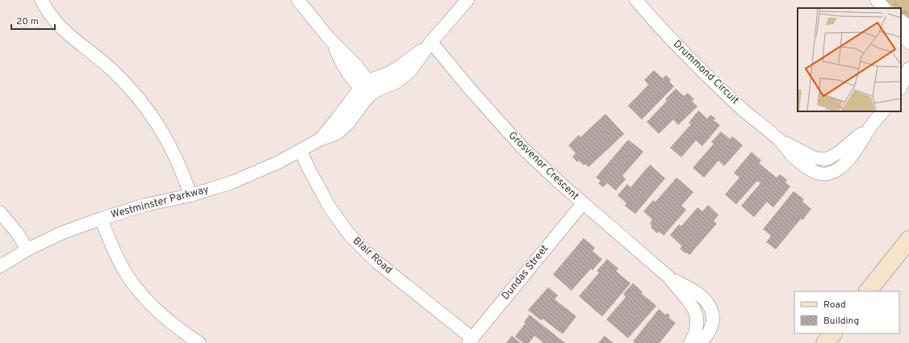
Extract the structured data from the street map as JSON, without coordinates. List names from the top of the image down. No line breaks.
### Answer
{"streets":{"street":["Drummond Circuit","Grosvenor Crescent","Westminster Parkway","Blair Road","Dundas Street"]},"crossings":[["Grosvenor Crescent","Westminster Parkway"],["Grosvenor Crescent","Dundas Street"],["Westminster Parkway","Blair Road"],["Blair Road","Dundas Street"]],"legend":["Road","Building"],"scale_bar":"20 m"}
